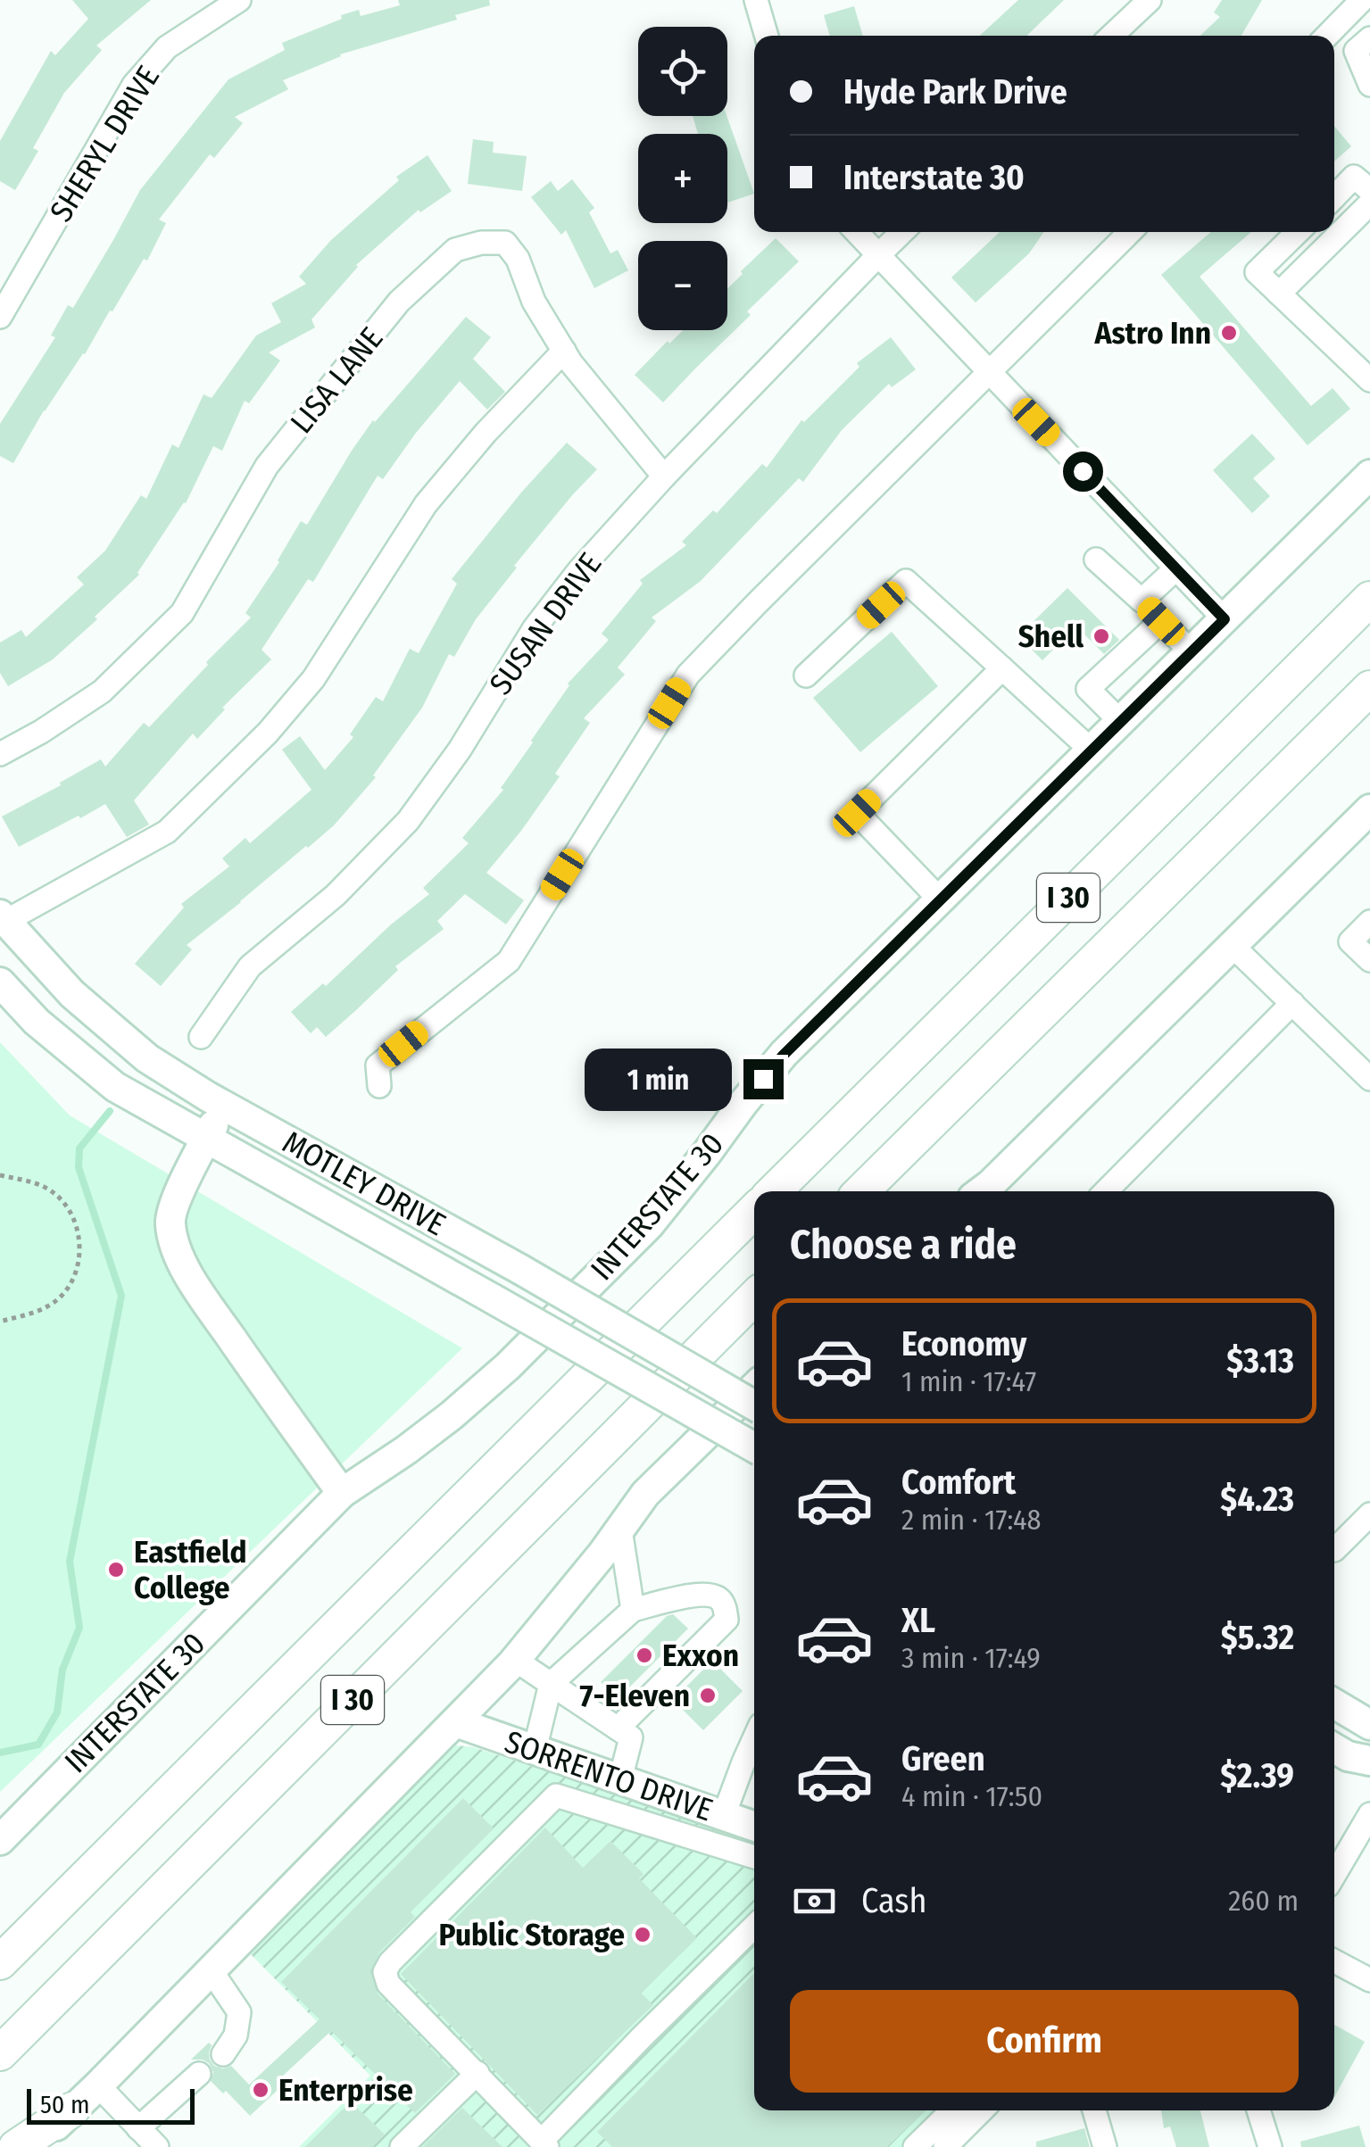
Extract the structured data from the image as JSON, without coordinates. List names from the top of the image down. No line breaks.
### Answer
{"streets":{"highway":["I 30"],"main road":["MOTLEY DRIVE","INTERSTATE 30","SORRENTO DRIVE"],"street":["SHERYL DRIVE","LISA LANE","SUSAN DRIVE"]},"crossings":[["LISA LANE","SUSAN DRIVE"]],"places":["Astro Inn","Shell","Eastfield College","Exxon","7-Eleven","Public Storage","Enterprise"],"scale_bar":"50 m","page":{"map_buttons":["+","−"],"banner":["Hyde Park Drive","Interstate 30"],"bubble":"1 min","heading":"Choose a ride","list":[{"name":"Economy","note":"1 min · 17:47","value":"$3.13"},{"name":"Comfort","note":"2 min · 17:48","value":"$4.23"},{"name":"XL","note":"3 min · 17:49","value":"$5.32"},{"name":"Green","note":"4 min · 17:50","value":"$2.39"}],"pay":["Cash","260 m"],"buttons":"Confirm","scale":"50 m"}}
